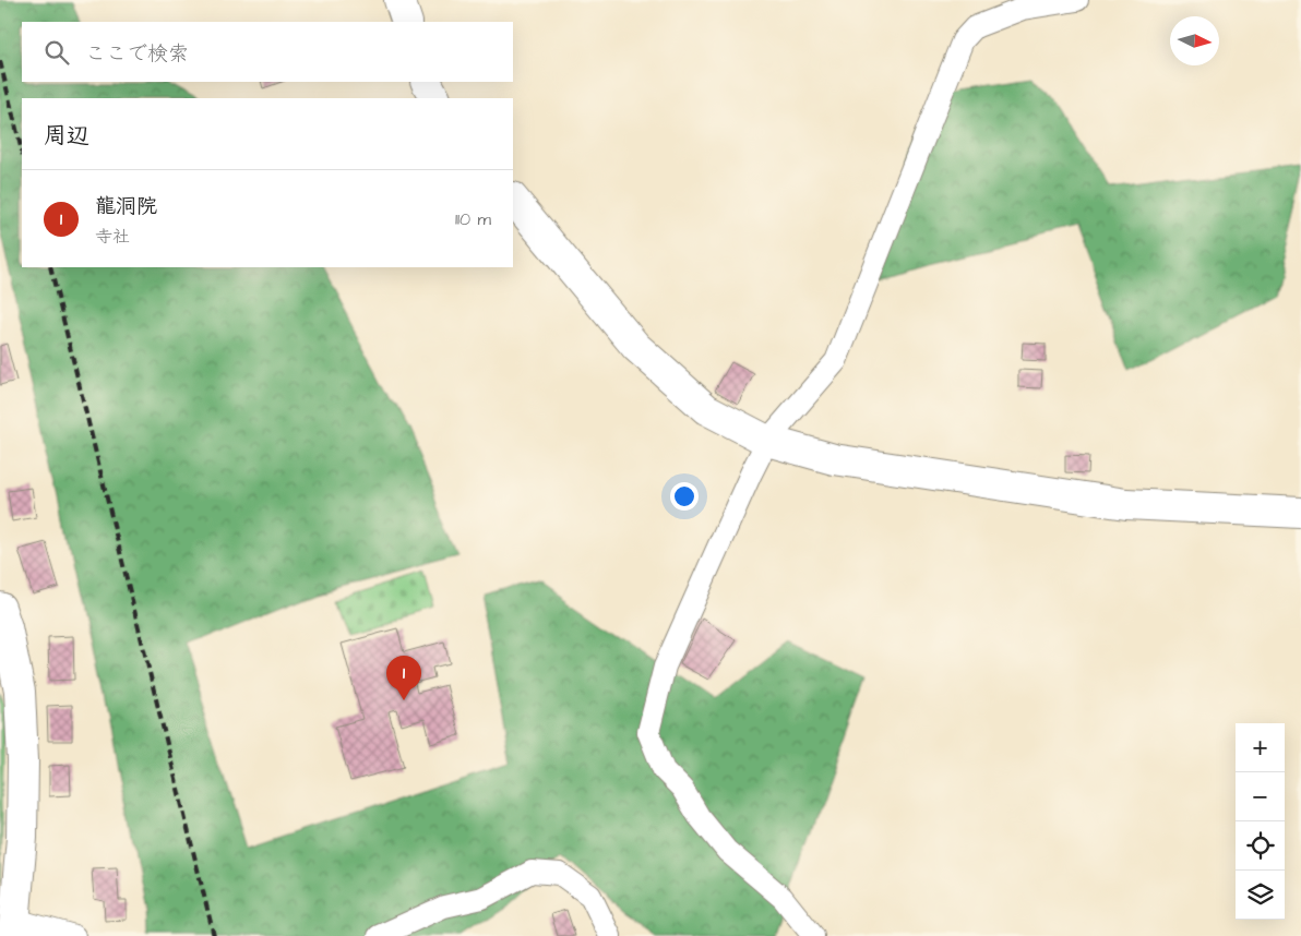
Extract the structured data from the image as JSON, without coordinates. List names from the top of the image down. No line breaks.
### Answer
{"north":"right","page":{"search":"ここで検索","heading":"周辺","list":[{"mark":"1","name":"龍洞院","note":"寺社","value":"110 m"}],"pins":"1","map_buttons":["+","−"]}}
